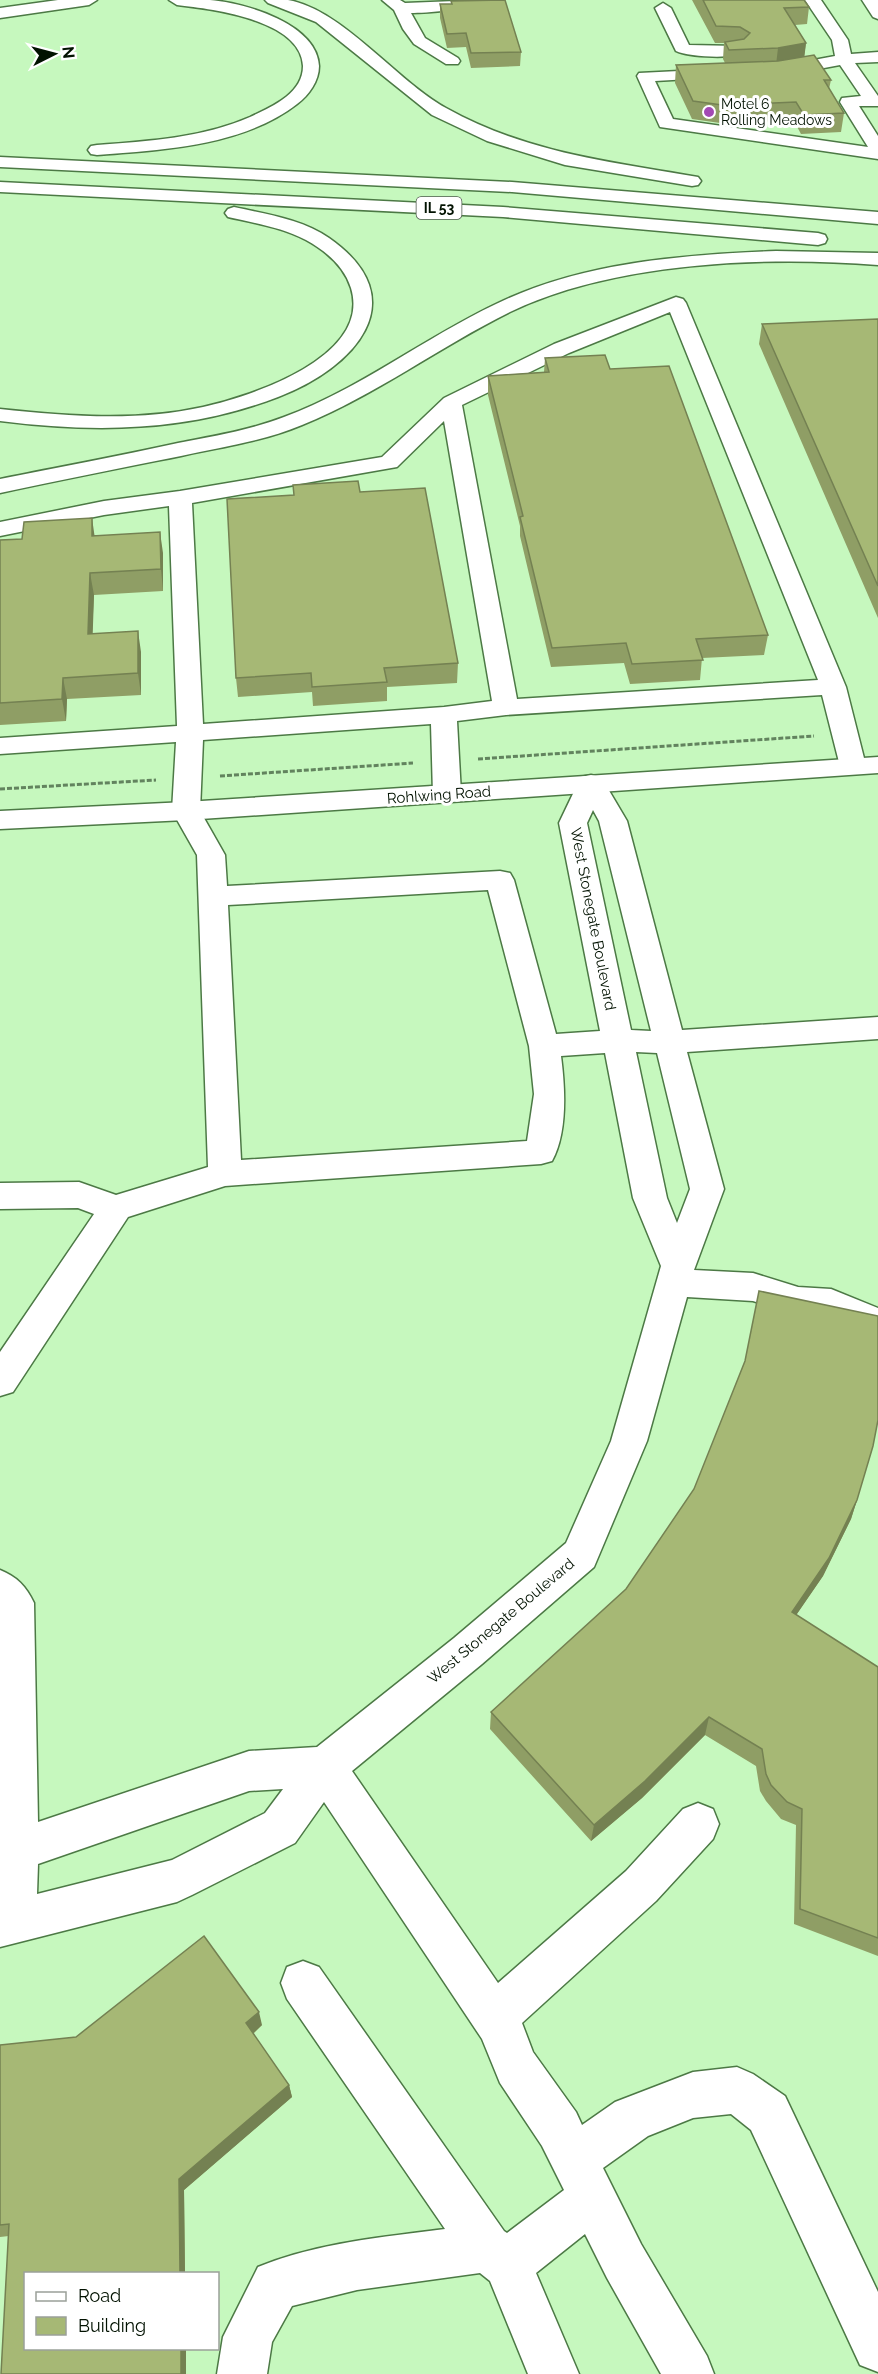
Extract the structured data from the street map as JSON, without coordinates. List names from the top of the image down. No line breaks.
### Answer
{"streets":{"main road":["IL 53","Rohlwing Road","West Stonegate Boulevard"]},"crossings":[["Rohlwing Road","West Stonegate Boulevard"]],"places":["Motel 6 Rolling Meadows"],"legend":["Road","Building"],"north":"right"}
